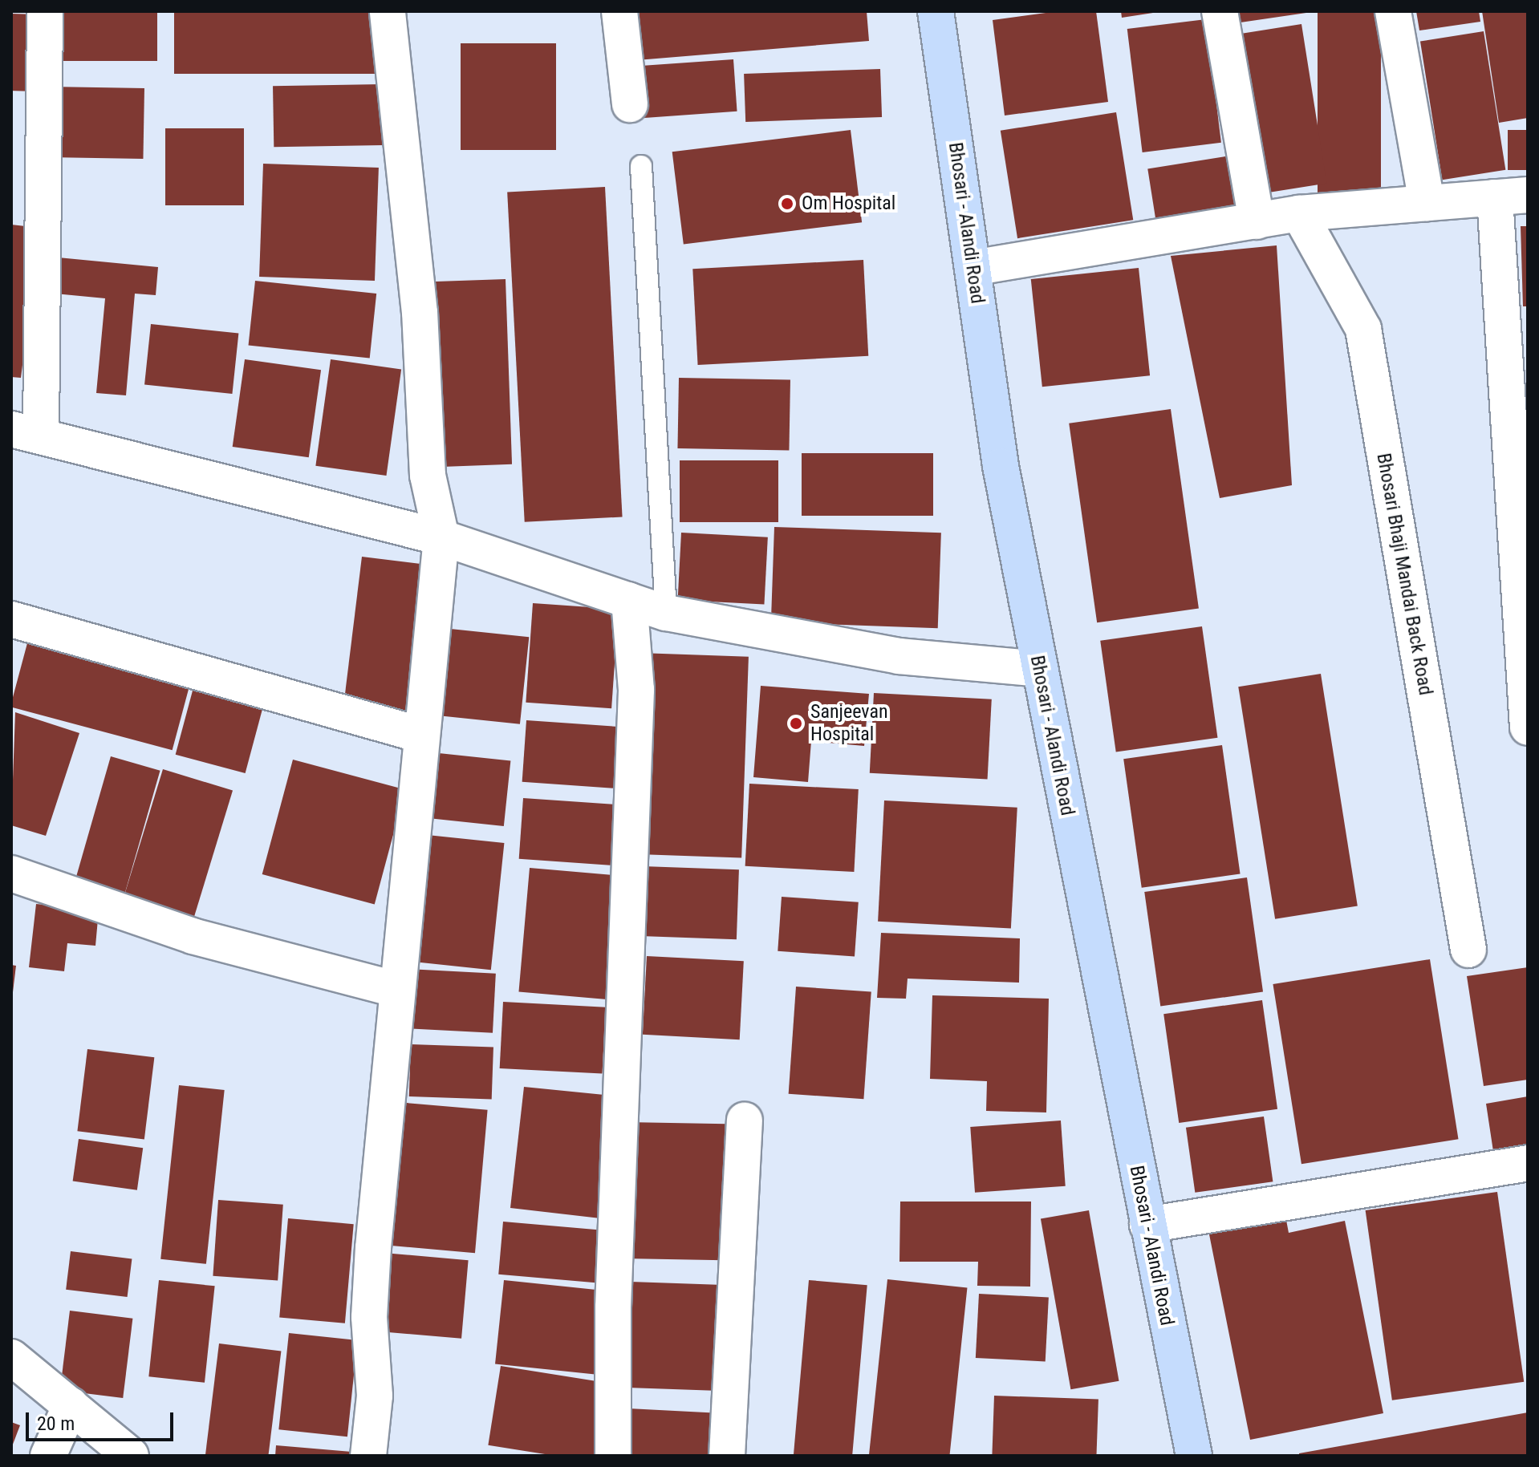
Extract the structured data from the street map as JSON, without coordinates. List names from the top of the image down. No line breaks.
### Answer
{"streets":{"main road":["Bhosari - Alandi Road"],"street":["Bhosari Bhaji Mandai Back Road"]},"places":["Om Hospital","Sanjeevan Hospital"],"scale_bar":"20 m"}
